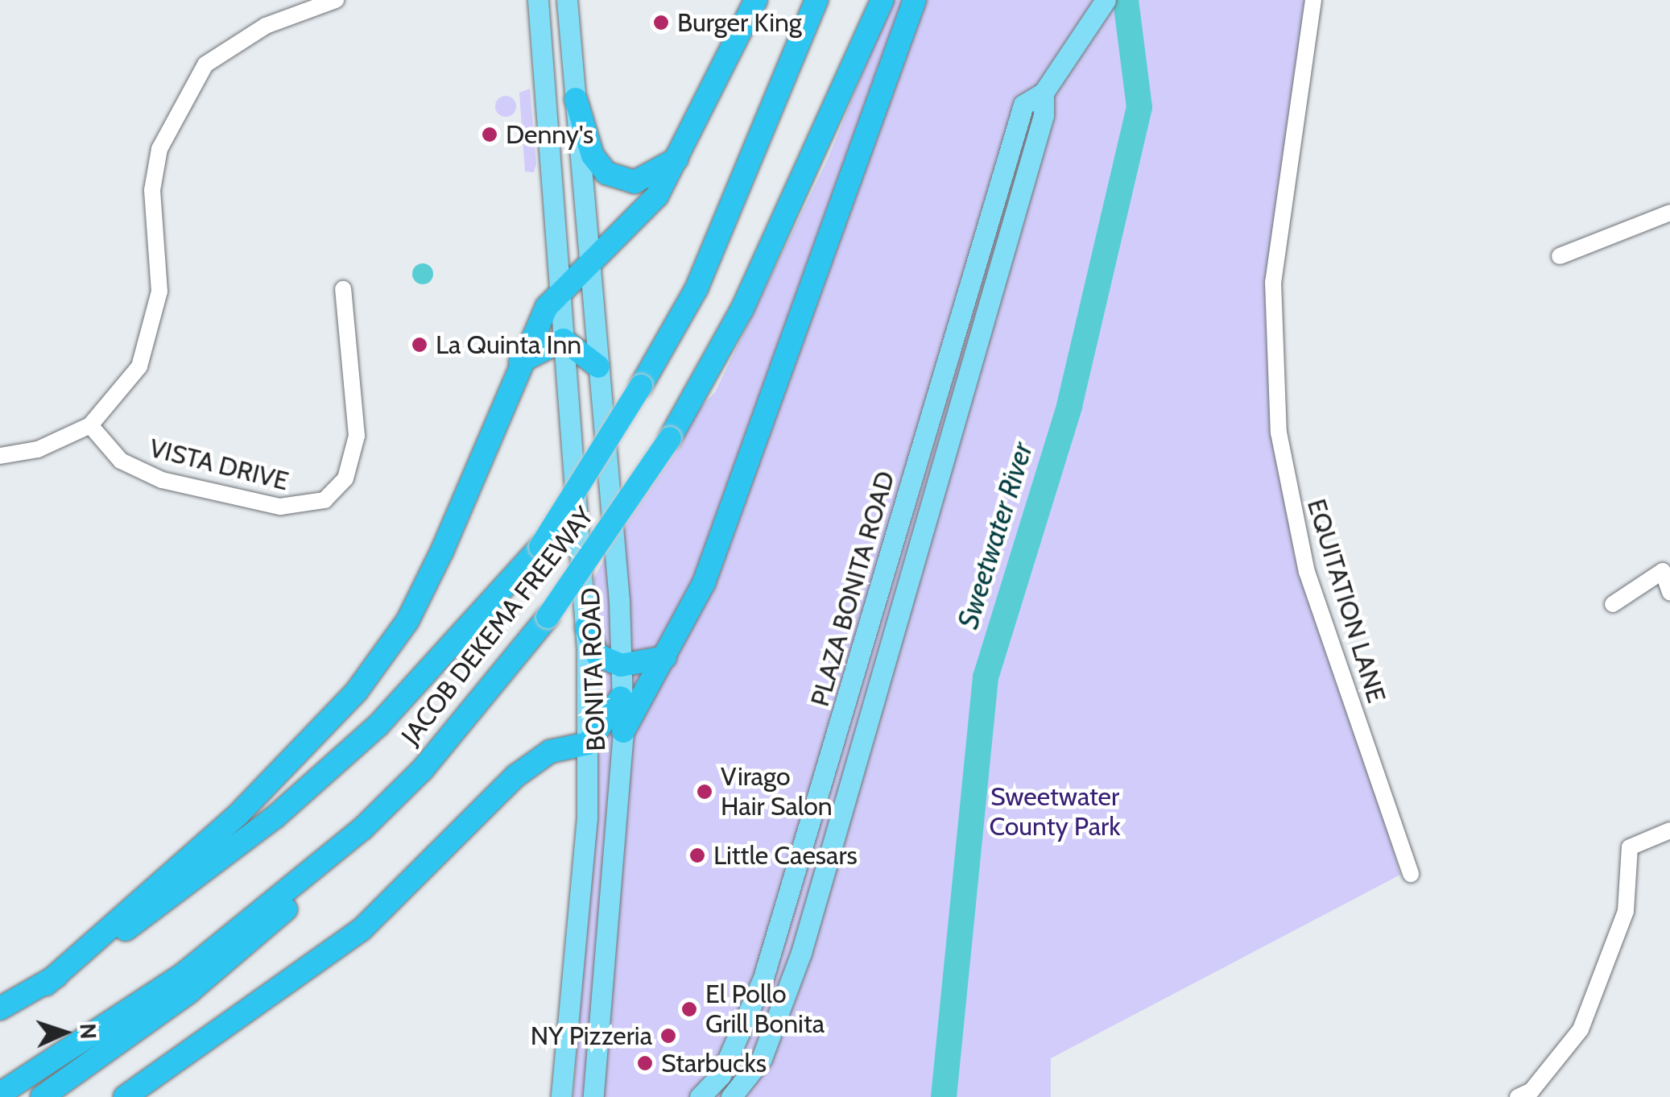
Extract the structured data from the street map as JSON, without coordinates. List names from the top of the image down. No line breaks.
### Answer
{"streets":{"highway":["JACOB DEKEMA FREEWAY"],"main road":["PLAZA BONITA ROAD","BONITA ROAD"],"street":["VISTA DRIVE","EQUITATION LANE"]},"water":["Sweetwater River"],"parks":["Sweetwater County Park"],"places":["Burger King","Denny's","La Quinta Inn","Virago Hair Salon","Little Caesars","El Pollo Grill Bonita","NY Pizzeria","Starbucks"],"north":"right"}
